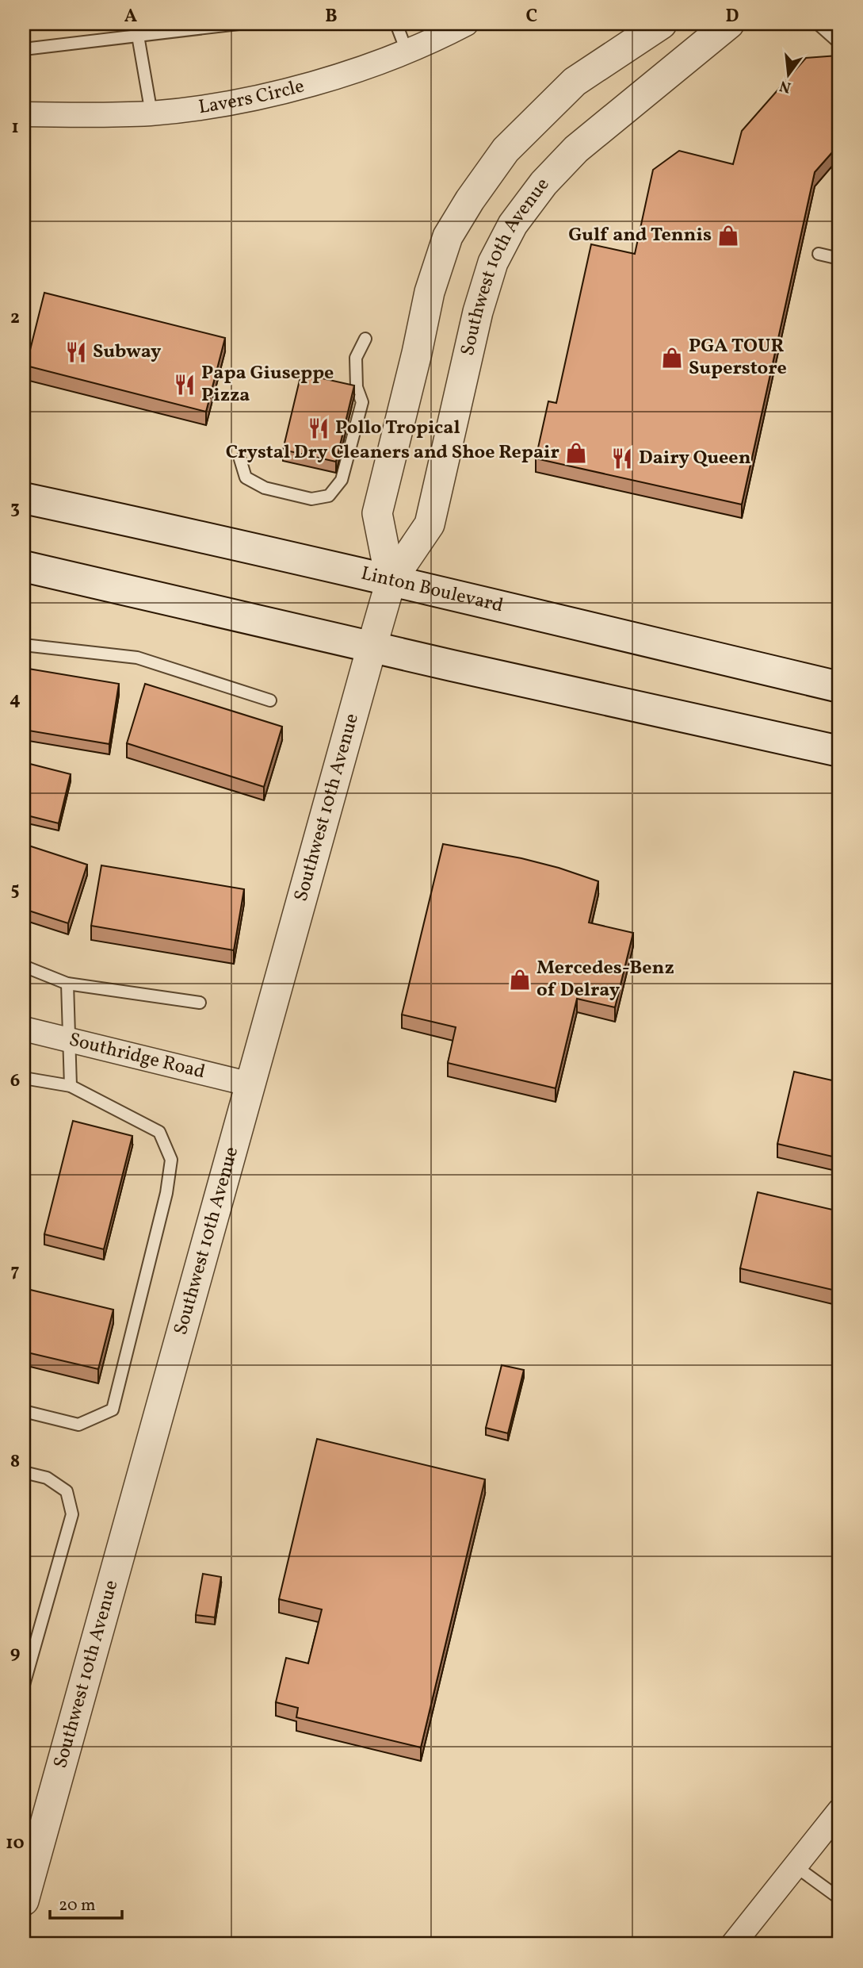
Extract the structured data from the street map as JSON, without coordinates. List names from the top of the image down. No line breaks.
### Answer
{"streets":{"main road":["Linton Boulevard"],"street":["Lavers Circle","Southwest 10th Avenue","Southridge Road"]},"crossings":[["Southwest 10th Avenue","Linton Boulevard"],["Southwest 10th Avenue","Southridge Road"]],"places":{"shop":["Gulf and Tennis","PGA TOUR Superstore","Crystal Dry Cleaners and Shoe Repair","Mercedes-Benz of Delray"],"restaurant":["Subway","Papa Giuseppe Pizza","Pollo Tropical","Dairy Queen"]},"scale_bar":"20 m","north":"bottom","grid":{"columns":["A","B","C","D"],"rows":["1","2","3","4","5","6","7","8","9","10"]}}
